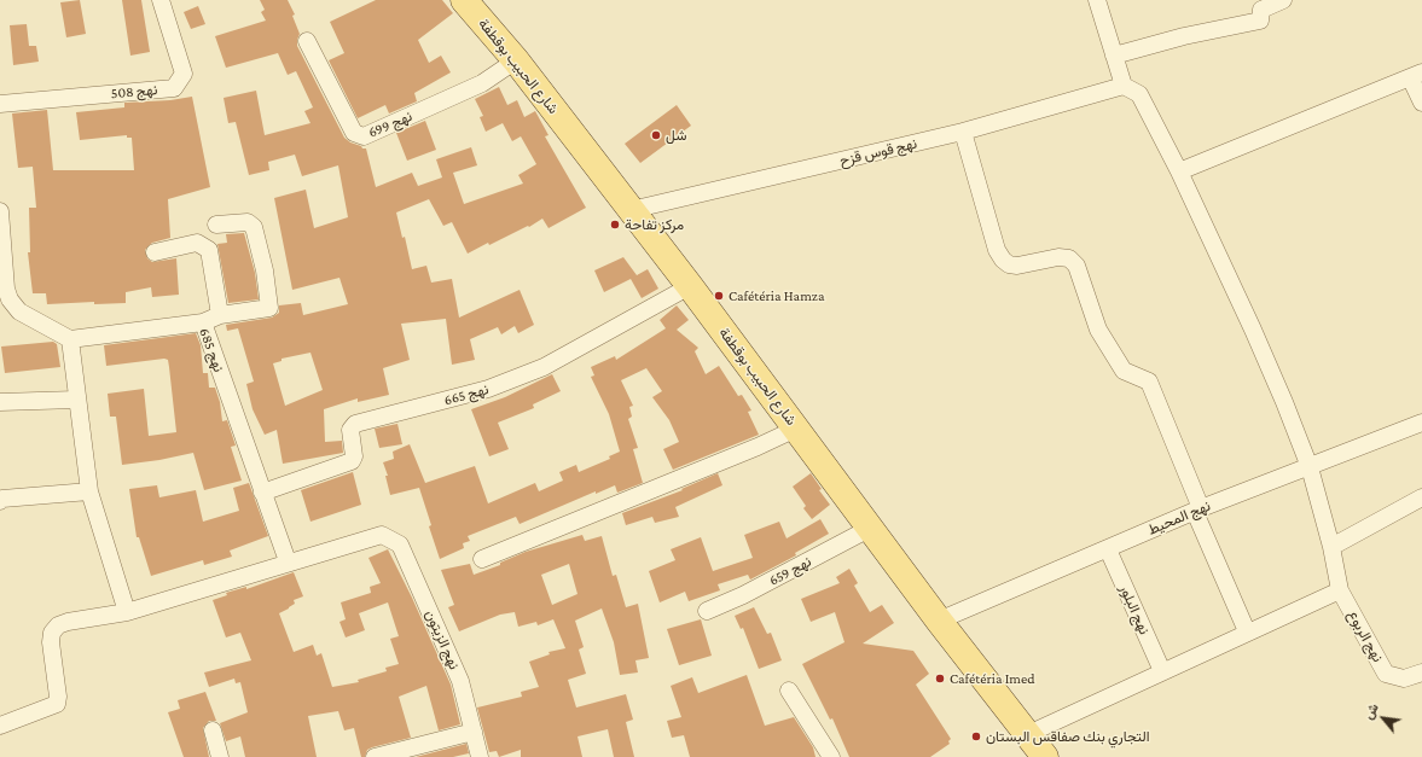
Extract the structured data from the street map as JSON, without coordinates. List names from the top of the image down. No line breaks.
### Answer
{"streets":{"main road":["شارع الحبيب بوقطفة"],"street":["نهج 508","نهج 699","نهج قوس قزح","نهج 685","نهج 665","نهج المحيط","نهج 659","نهج البلور","نهج الربوع","نهج الزيتون"]},"crossings":[["شارع الحبيب بوقطفة","نهج 699"],["شارع الحبيب بوقطفة","نهج قوس قزح"],["شارع الحبيب بوقطفة","نهج 665"],["شارع الحبيب بوقطفة","نهج المحيط"],["شارع الحبيب بوقطفة","نهج 659"],["نهج قوس قزح","نهج الربوع"],["نهج 685","نهج 665"],["نهج 685","نهج الزيتون"],["نهج المحيط","نهج البلور"],["نهج المحيط","نهج الربوع"]],"places":["شل","مركز تفاحة","Cafétéria Hamza","Cafétéria Imed","التجاري بنك صفاقس البستان"],"north":"top left"}
